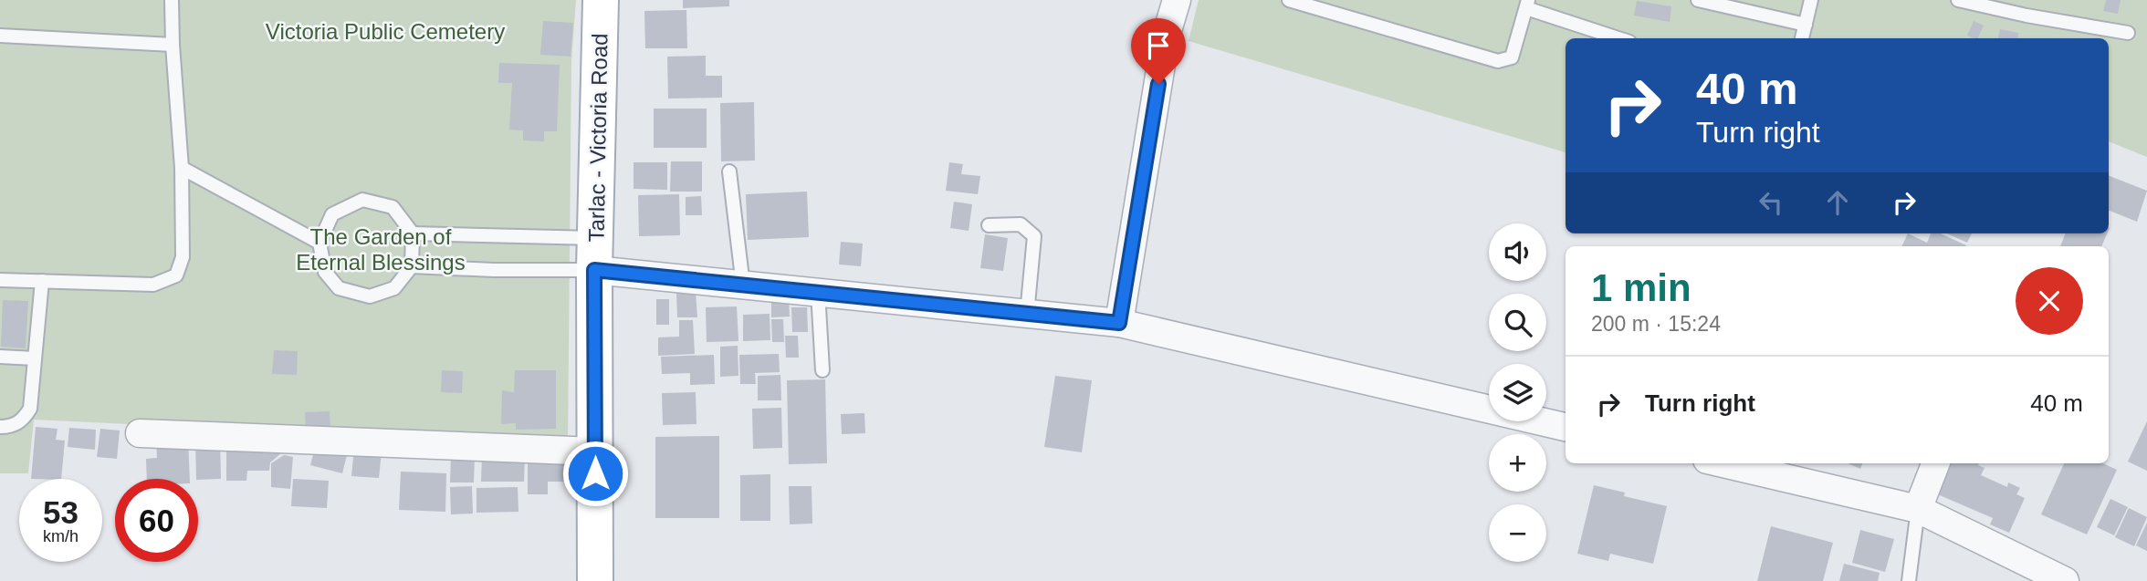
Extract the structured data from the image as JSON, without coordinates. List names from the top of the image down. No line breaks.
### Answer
{"streets":{"main road":["Tarlac - Victoria Road"]},"parks":["Victoria Public Cemetery","The Garden of Eternal Blessings"],"page":{"turn":["40 m","Turn right"],"map_buttons":["+","−"],"heading":["1 min","200 m · 15:24"],"list":[{"name":"Turn right","value":"40 m"}],"speed":"53 km/h","limit":"60"}}
